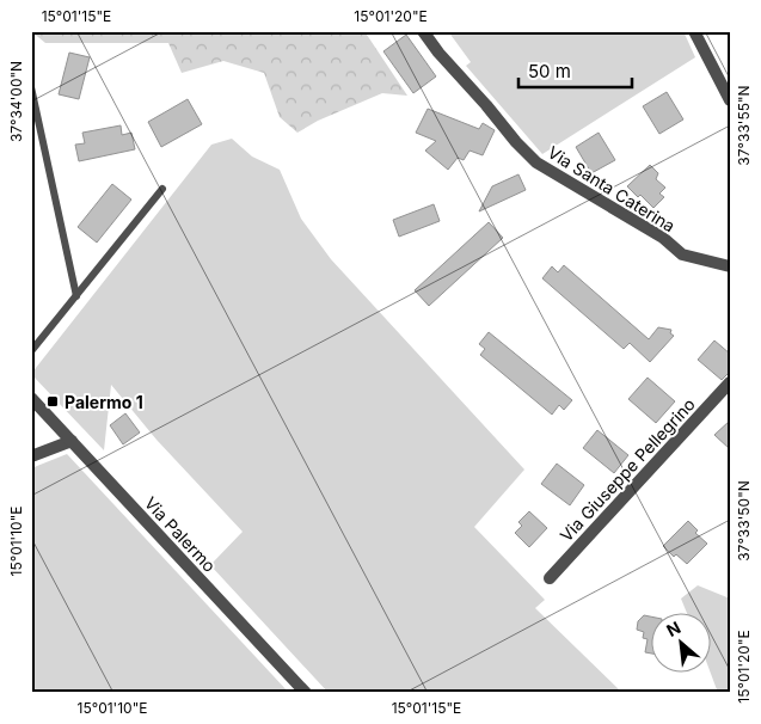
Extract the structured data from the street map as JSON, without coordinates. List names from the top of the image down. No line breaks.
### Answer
{"streets":{"street":["Via Santa Caterina","Via Giuseppe Pellegrino","Via Palermo"]},"places":{"transit":["Palermo 1"]},"scale_bar":"50 m","north":"top left","coordinates":["15°01'15\"E","15°01'20\"E","37°34'00\"N","37°33'55\"N","37°33'50\"N","15°01'10\"E"]}
